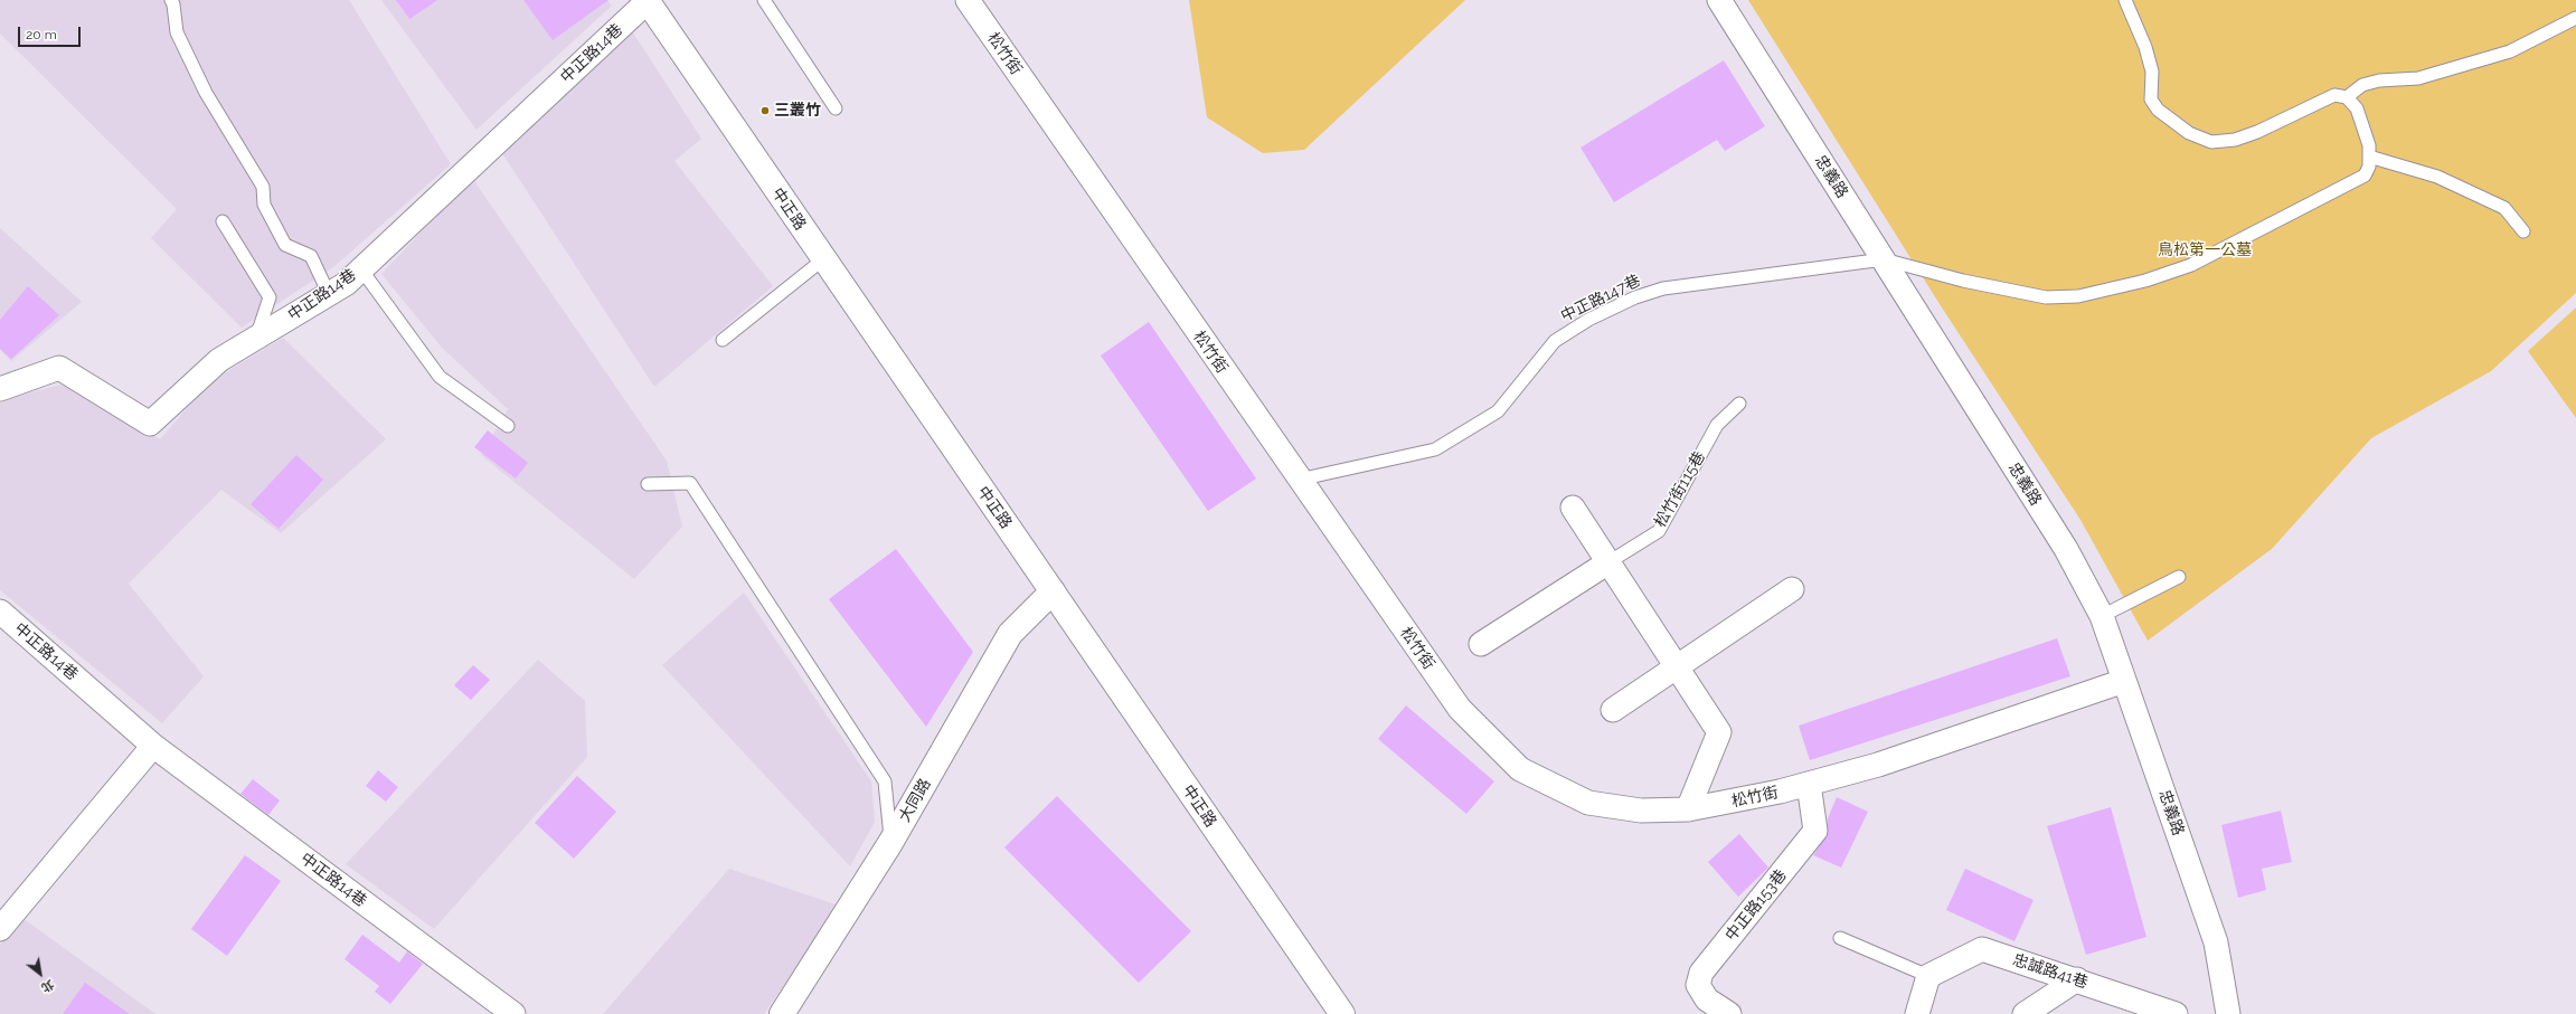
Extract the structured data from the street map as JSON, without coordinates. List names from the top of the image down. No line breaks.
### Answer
{"streets":{"main road":["中正路","大同路"],"street":["中正路14巷","松竹街","忠義路","松竹街115巷","中正路153巷","忠誠路41巷"],"lane":["中正路147巷"]},"crossings":[["中正路14巷","中正路"],["松竹街","忠義路"],["松竹街","中正路147巷"],["松竹街","中正路153巷"],["忠義路","中正路147巷"],["中正路","大同路"]],"parks":["鳥松第一公墓"],"places":["三叢竹"],"scale_bar":"20 m","north":"bottom right"}
